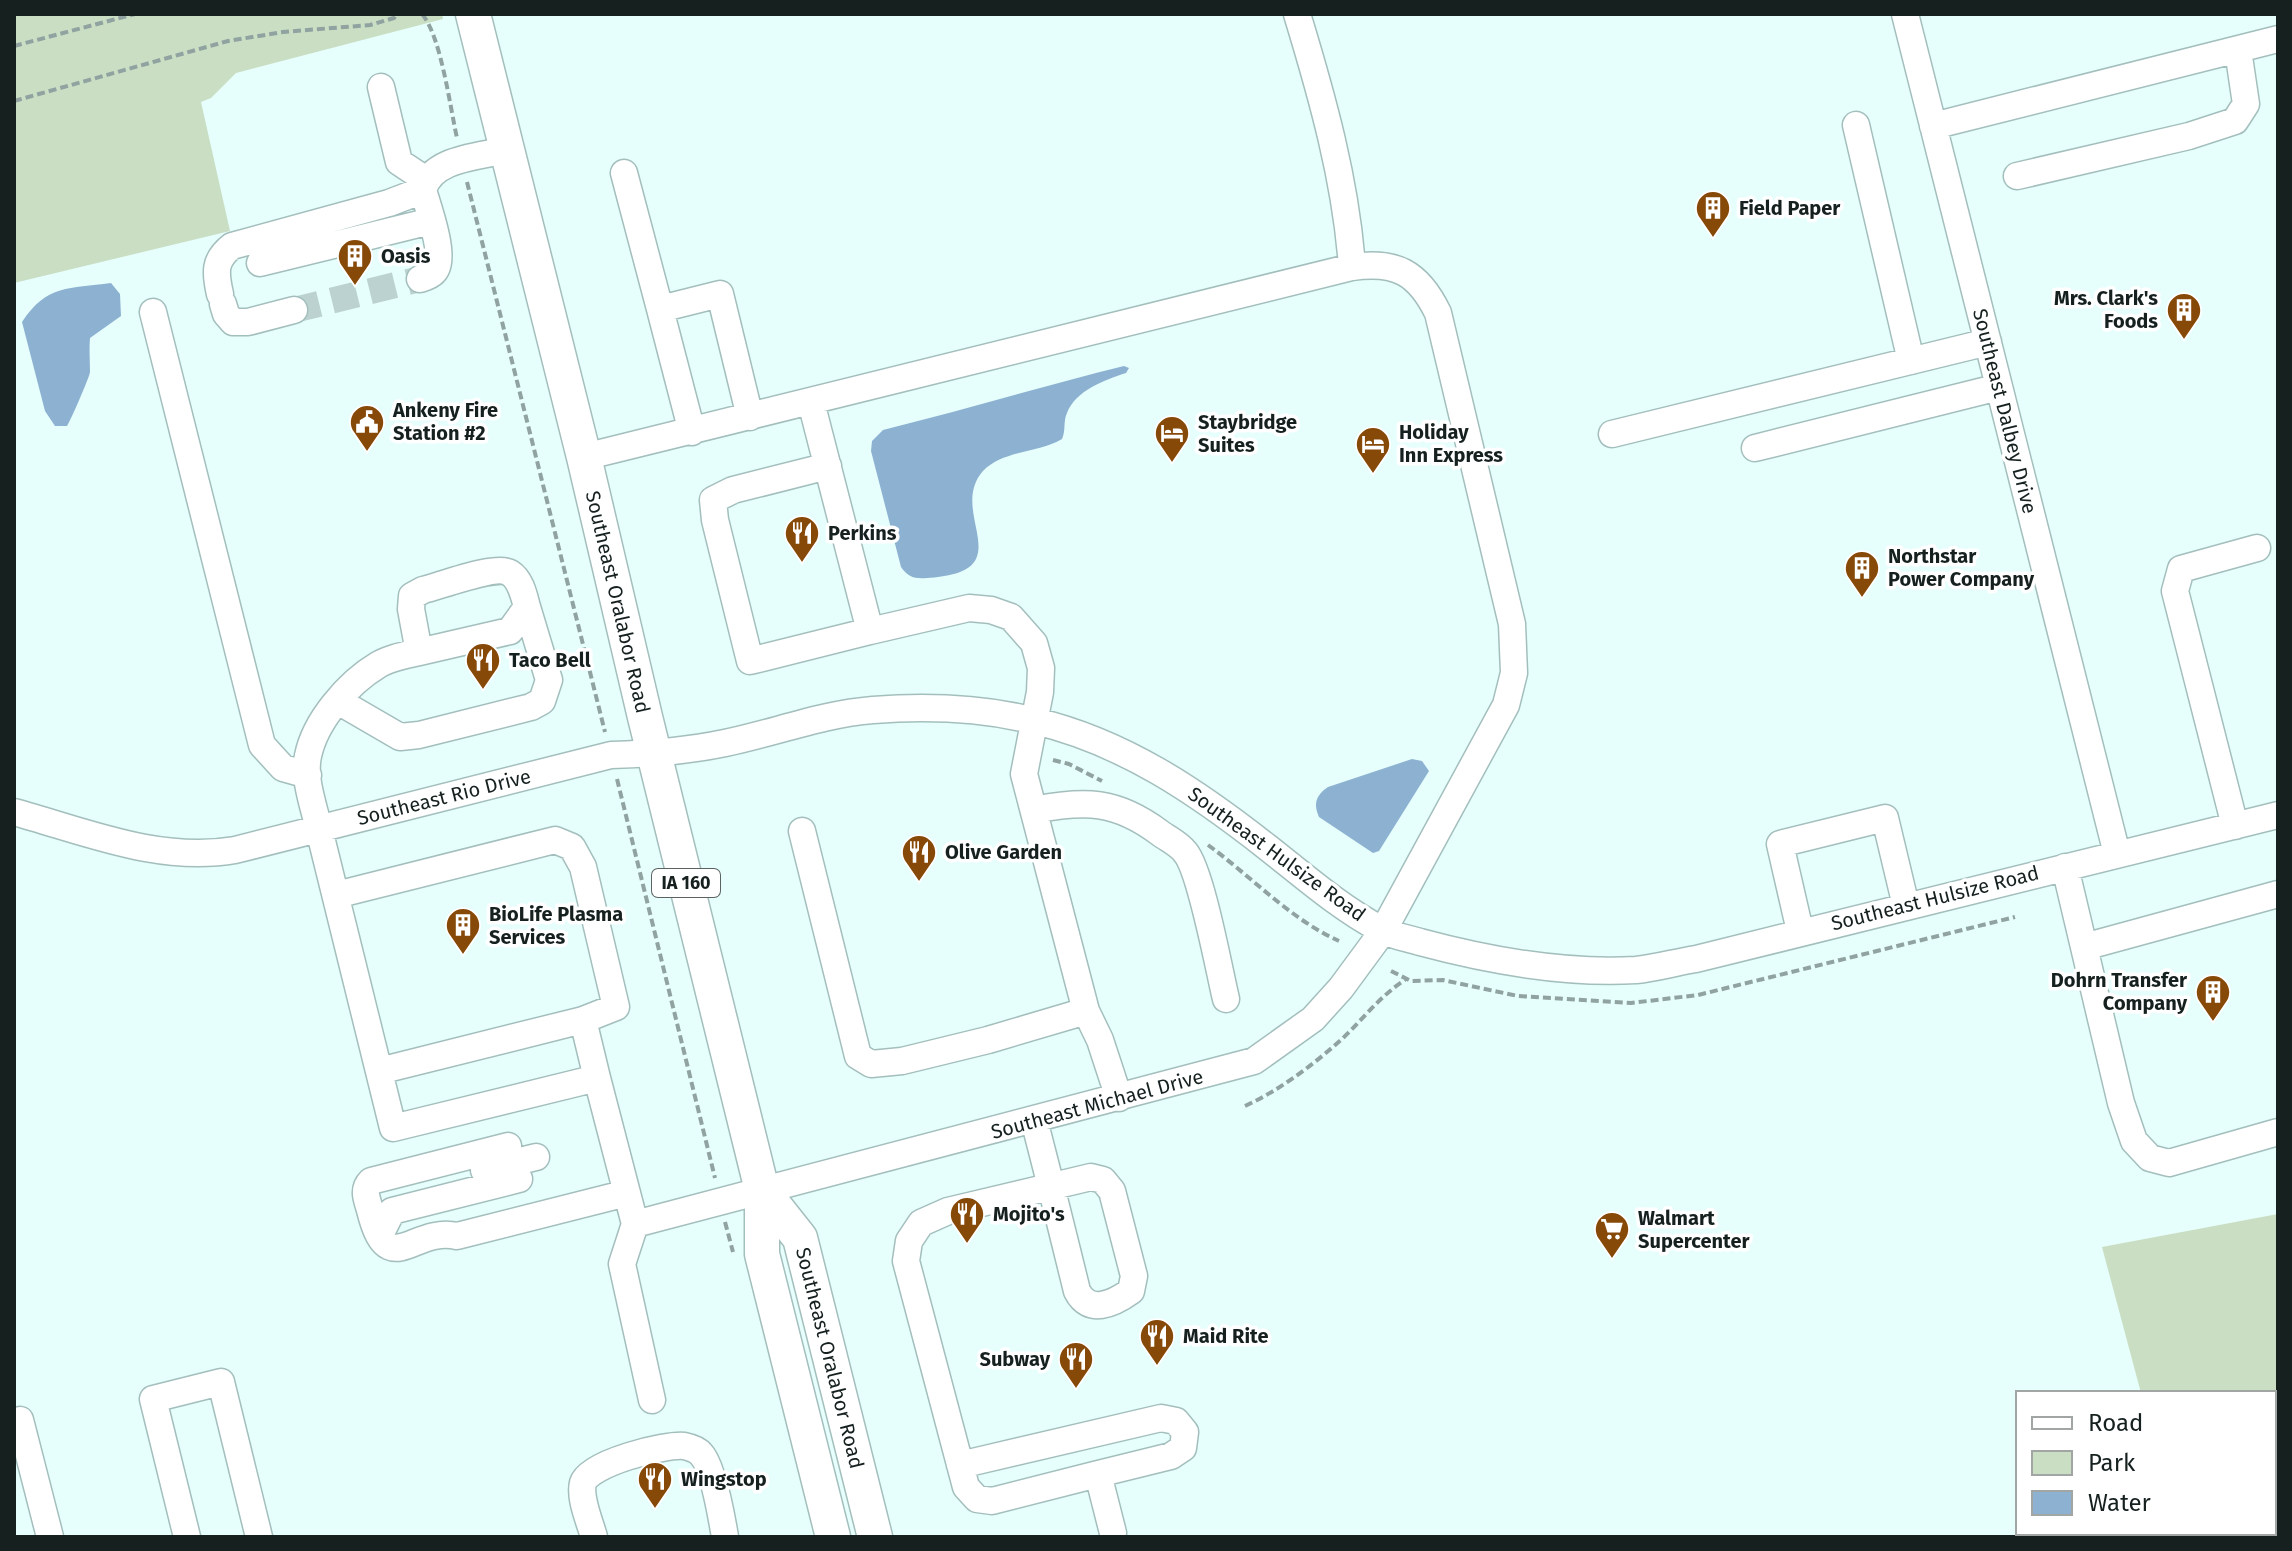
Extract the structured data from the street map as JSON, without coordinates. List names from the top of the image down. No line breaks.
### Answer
{"streets":{"main road":["Southeast Oralabor Road","IA 160"],"street":["Southeast Dalbey Drive","Southeast Rio Drive","Southeast Hulsize Road","Southeast Michael Drive"]},"crossings":[["Southeast Dalbey Drive","Southeast Hulsize Road"],["Southeast Oralabor Road","Southeast Rio Drive"],["Southeast Oralabor Road","Southeast Hulsize Road"],["Southeast Oralabor Road","Southeast Michael Drive"],["Southeast Rio Drive","Southeast Hulsize Road"],["Southeast Hulsize Road","Southeast Michael Drive"]],"places":{"building":["Field Paper","Oasis","Mrs. Clark's Foods","Northstar Power Company","BioLife Plasma Services","Dohrn Transfer Company"],"public building":["Ankeny Fire Station #2"],"hotel":["Staybridge Suites","Holiday Inn Express"],"restaurant":["Perkins","Taco Bell","Olive Garden","Mojito's","Maid Rite","Subway","Wingstop"],"supermarket":["Walmart Supercenter"]},"legend":["Road","Park","Water"]}
